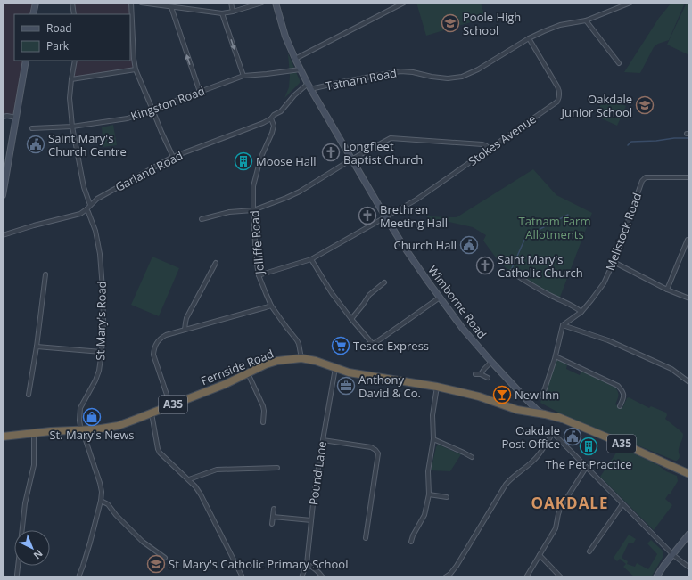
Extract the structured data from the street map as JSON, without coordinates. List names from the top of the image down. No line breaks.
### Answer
{"streets":{"highway":["Wimborne Road","Fernside Road","A35"],"street":["Tatnam Road","Kingston Road","Stokes Avenue","Garland Road","Mellstock Road","Jolliffe Road","St Mary's Road","Pound Lane"]},"crossings":[["Tatnam Road","Stokes Avenue"],["Tatnam Road","Garland Road"],["Tatnam Road","Wimborne Road"],["Kingston Road","Wimborne Road"],["Stokes Avenue","Jolliffe Road"],["Stokes Avenue","Wimborne Road"],["Garland Road","Jolliffe Road"],["Garland Road","Wimborne Road"],["Garland Road","St Mary's Road"],["Jolliffe Road","Fernside Road"],["Wimborne Road","Fernside Road"],["St Mary's Road","Fernside Road"],["Fernside Road","Pound Lane"]],"districts":["OAKDALE"],"parks":["Tatnam Farm Allotments"],"places":{"school or university":["Poole High School","Oakdale Junior School","St Mary's Catholic Primary School"],"public building":["Saint Mary's Church Centre","Church Hall","Oakdale Post Office"],"church":["Longfleet Baptist Church","Brethren Meeting Hall","Saint Mary's Catholic Church"],"building":["Moose Hall","The Pet Practice"],"supermarket":["Tesco Express"],"office":["Anthony David & Co."],"bar":["New Inn"],"shop":["St. Mary's News"]},"legend":["Road","Park"],"north":"bottom right"}
